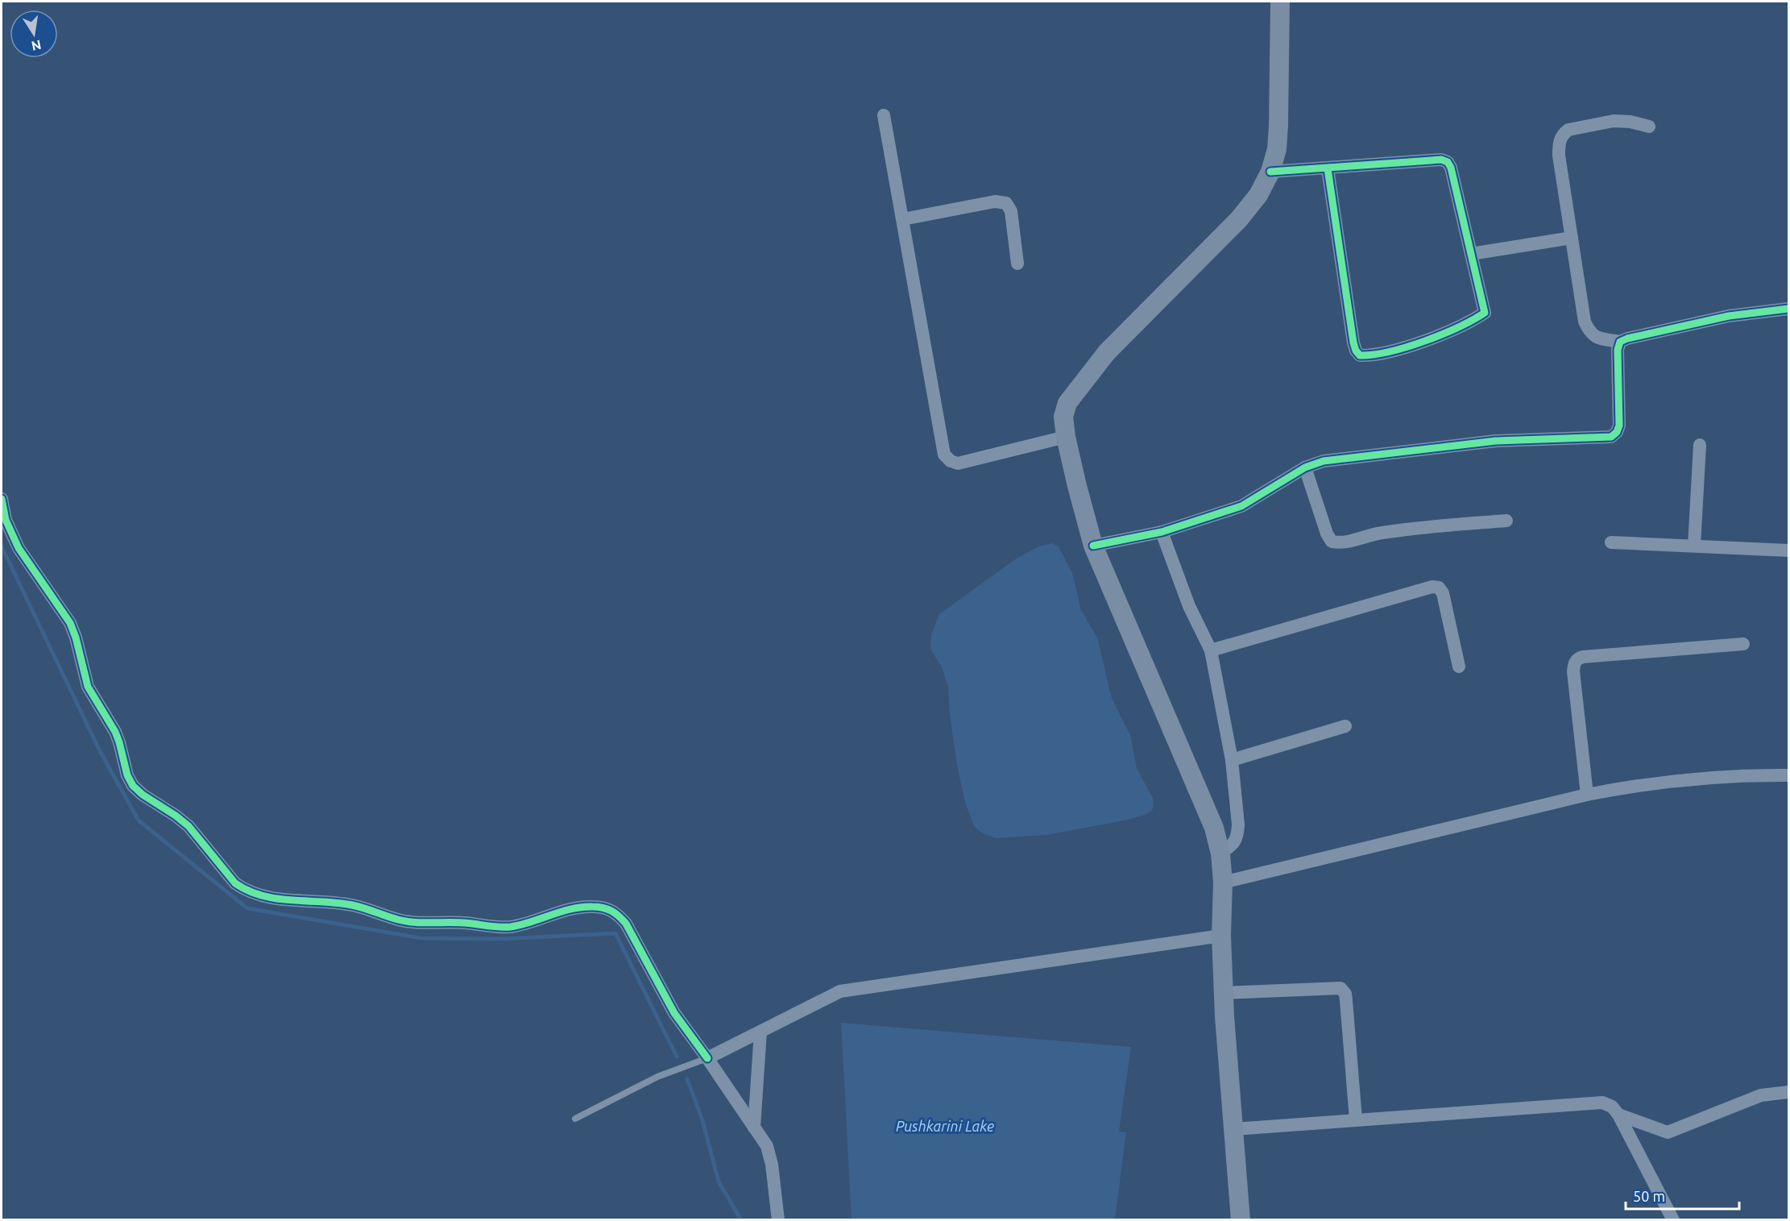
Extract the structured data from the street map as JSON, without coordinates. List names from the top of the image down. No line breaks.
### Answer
{"water":["Pushkarini Lake"],"scale_bar":"50 m","north":"bottom"}
